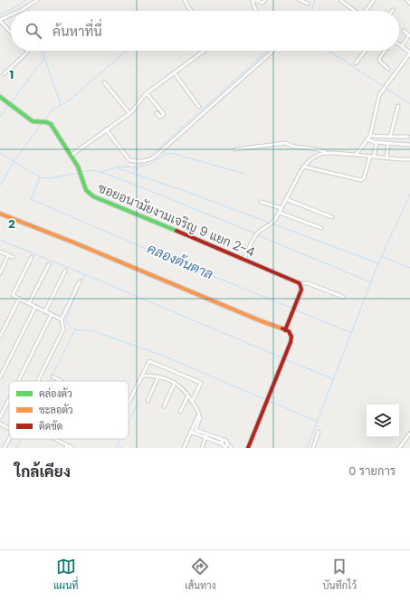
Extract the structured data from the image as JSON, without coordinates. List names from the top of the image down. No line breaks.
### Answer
{"streets":{"street":["ซอยอนามัยงามเจริญ 9 แยก 2-4"]},"water":["คลองต้นตาล"],"legend":["คล่องตัว","ชะลอตัว","ติดขัด"],"page":{"search":"ค้นหาที่นี่","heading":["ใกล้เคียง","0 รายการ"],"nav":["แผนที่","เส้นทาง","บันทึกไว้"]},"grid":{"rows":["1","2"]}}
